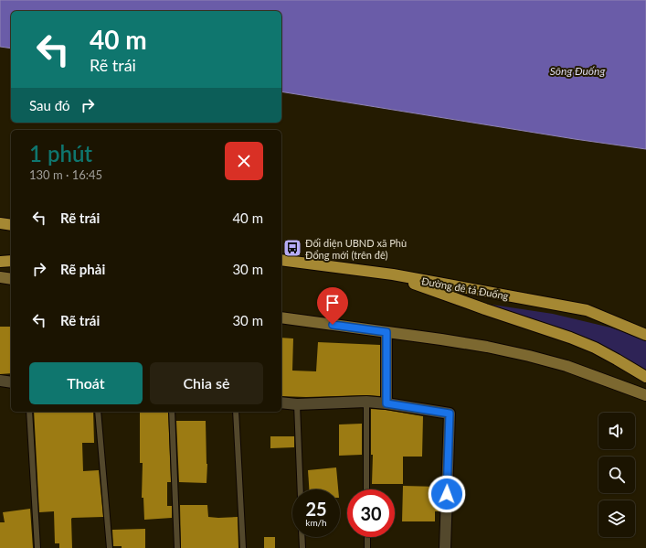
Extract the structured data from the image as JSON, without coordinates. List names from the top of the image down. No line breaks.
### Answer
{"streets":{"main road":["Đường đê tả Đuống"]},"water":["Sông Đuống"],"places":{"bus stop":["Đối diện UBND xã Phù Đổng mới (trên đê)"]},"page":{"turn":["40 m","Rẽ trái"],"then":"Sau đó","heading":["1 phút","130 m · 16:45"],"list":[{"name":"Rẽ trái","value":"40 m"},{"name":"Rẽ phải","value":"30 m"},{"name":"Rẽ trái","value":"30 m"}],"buttons":["Thoát","Chia sẻ"],"speed":"25 km/h","limit":"30"}}
